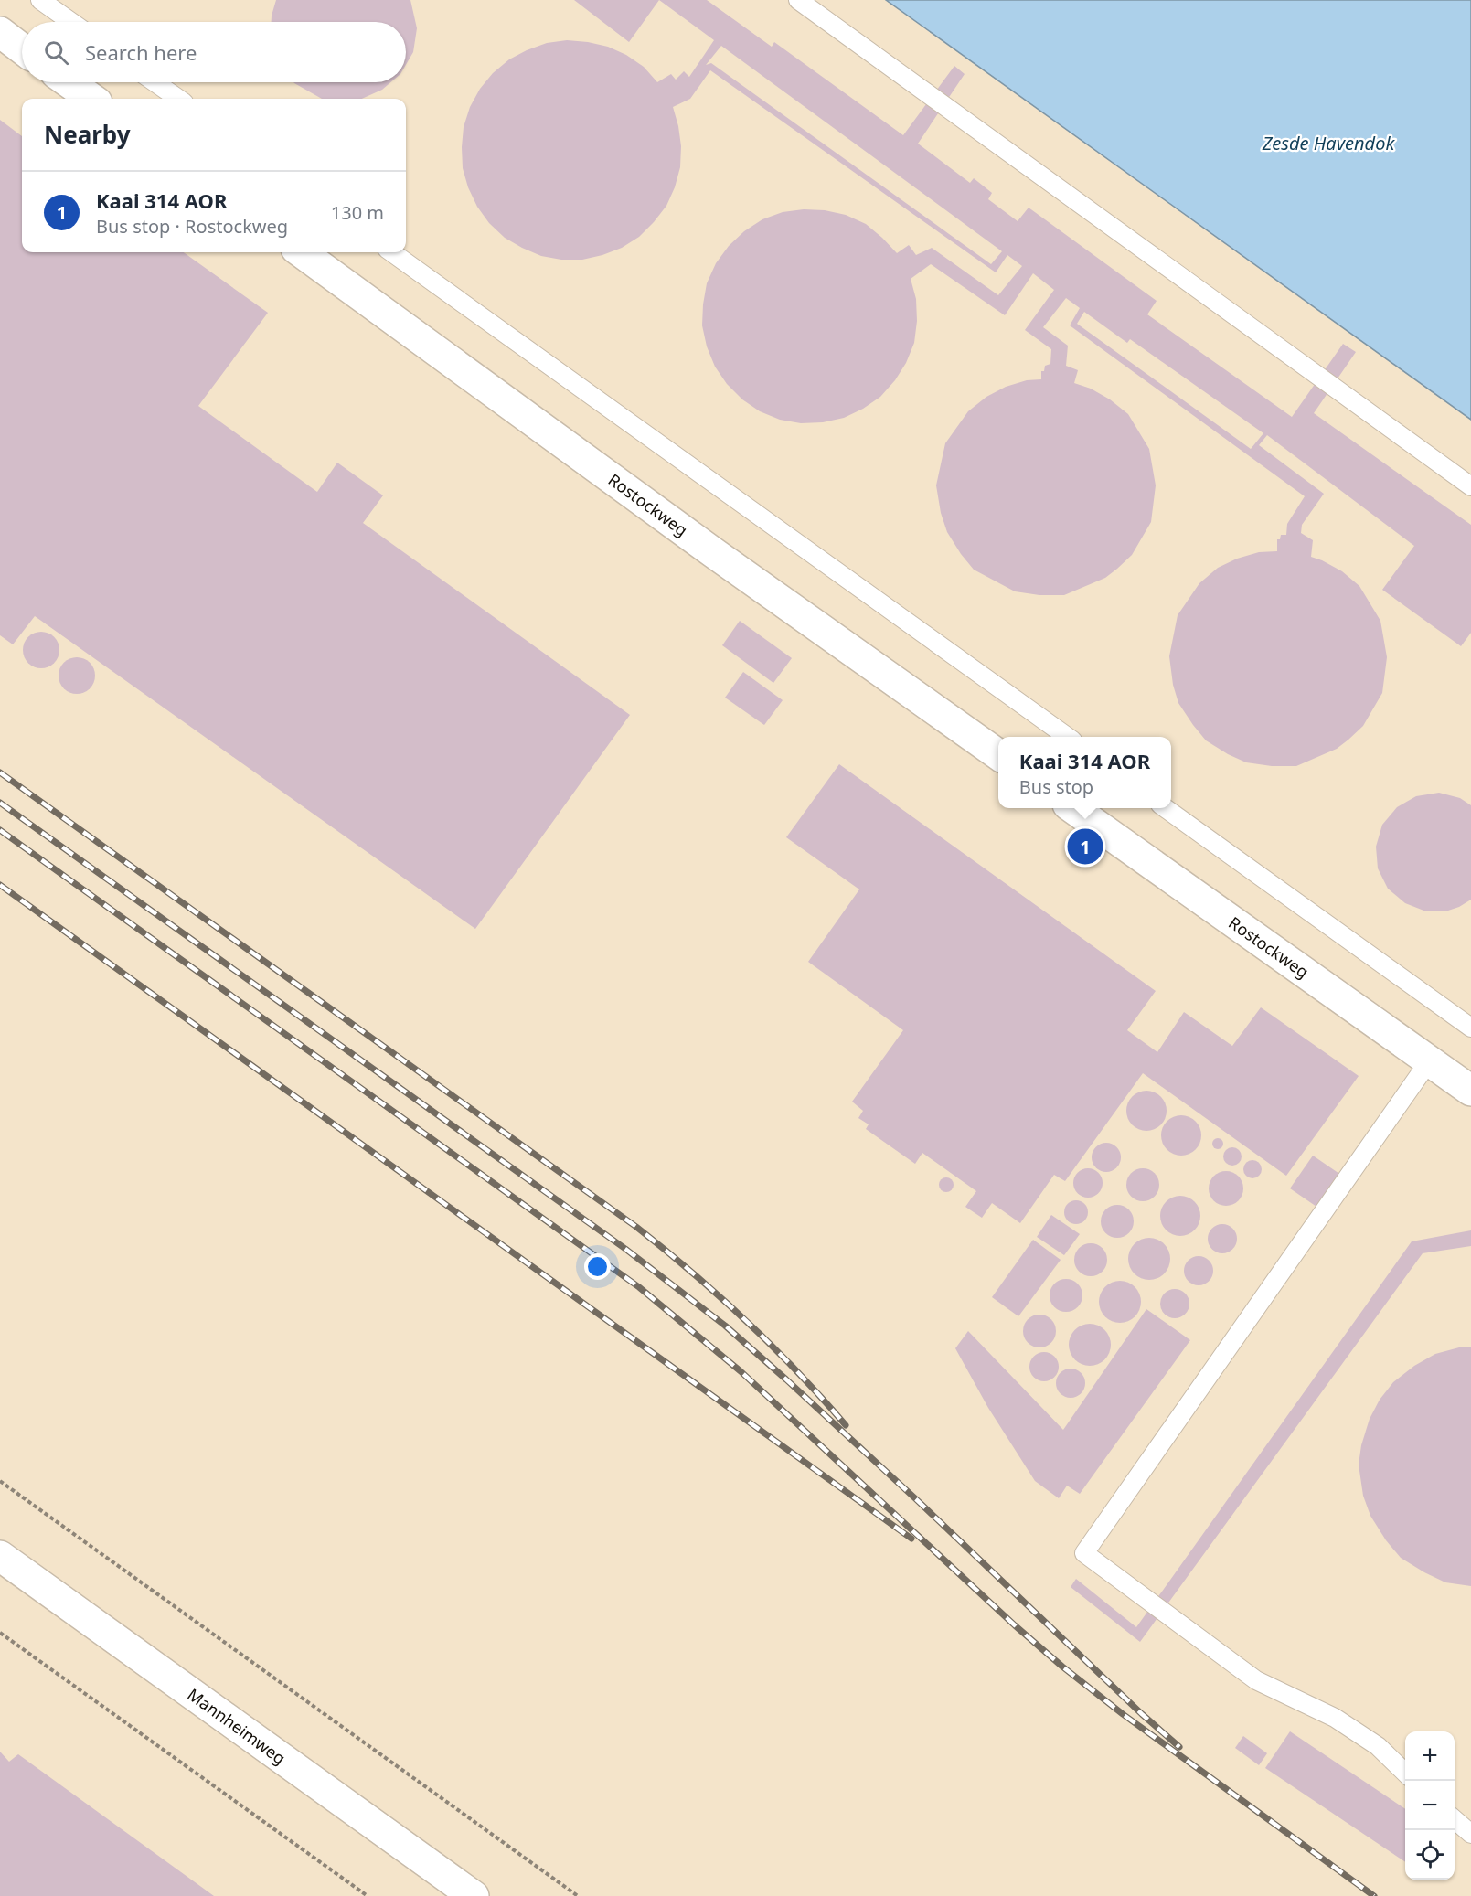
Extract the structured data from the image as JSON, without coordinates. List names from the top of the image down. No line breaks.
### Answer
{"streets":{"street":["Rostockweg","Mannheimweg"]},"water":["Zesde Havendok"],"page":{"search":"Search here","heading":"Nearby","list":[{"mark":"1","name":"Kaai 314 AOR","note":"Bus stop · Rostockweg","value":"130 m"}],"popup":["Kaai 314 AOR","Bus stop"],"pins":"1","map_buttons":["+","−"]}}
